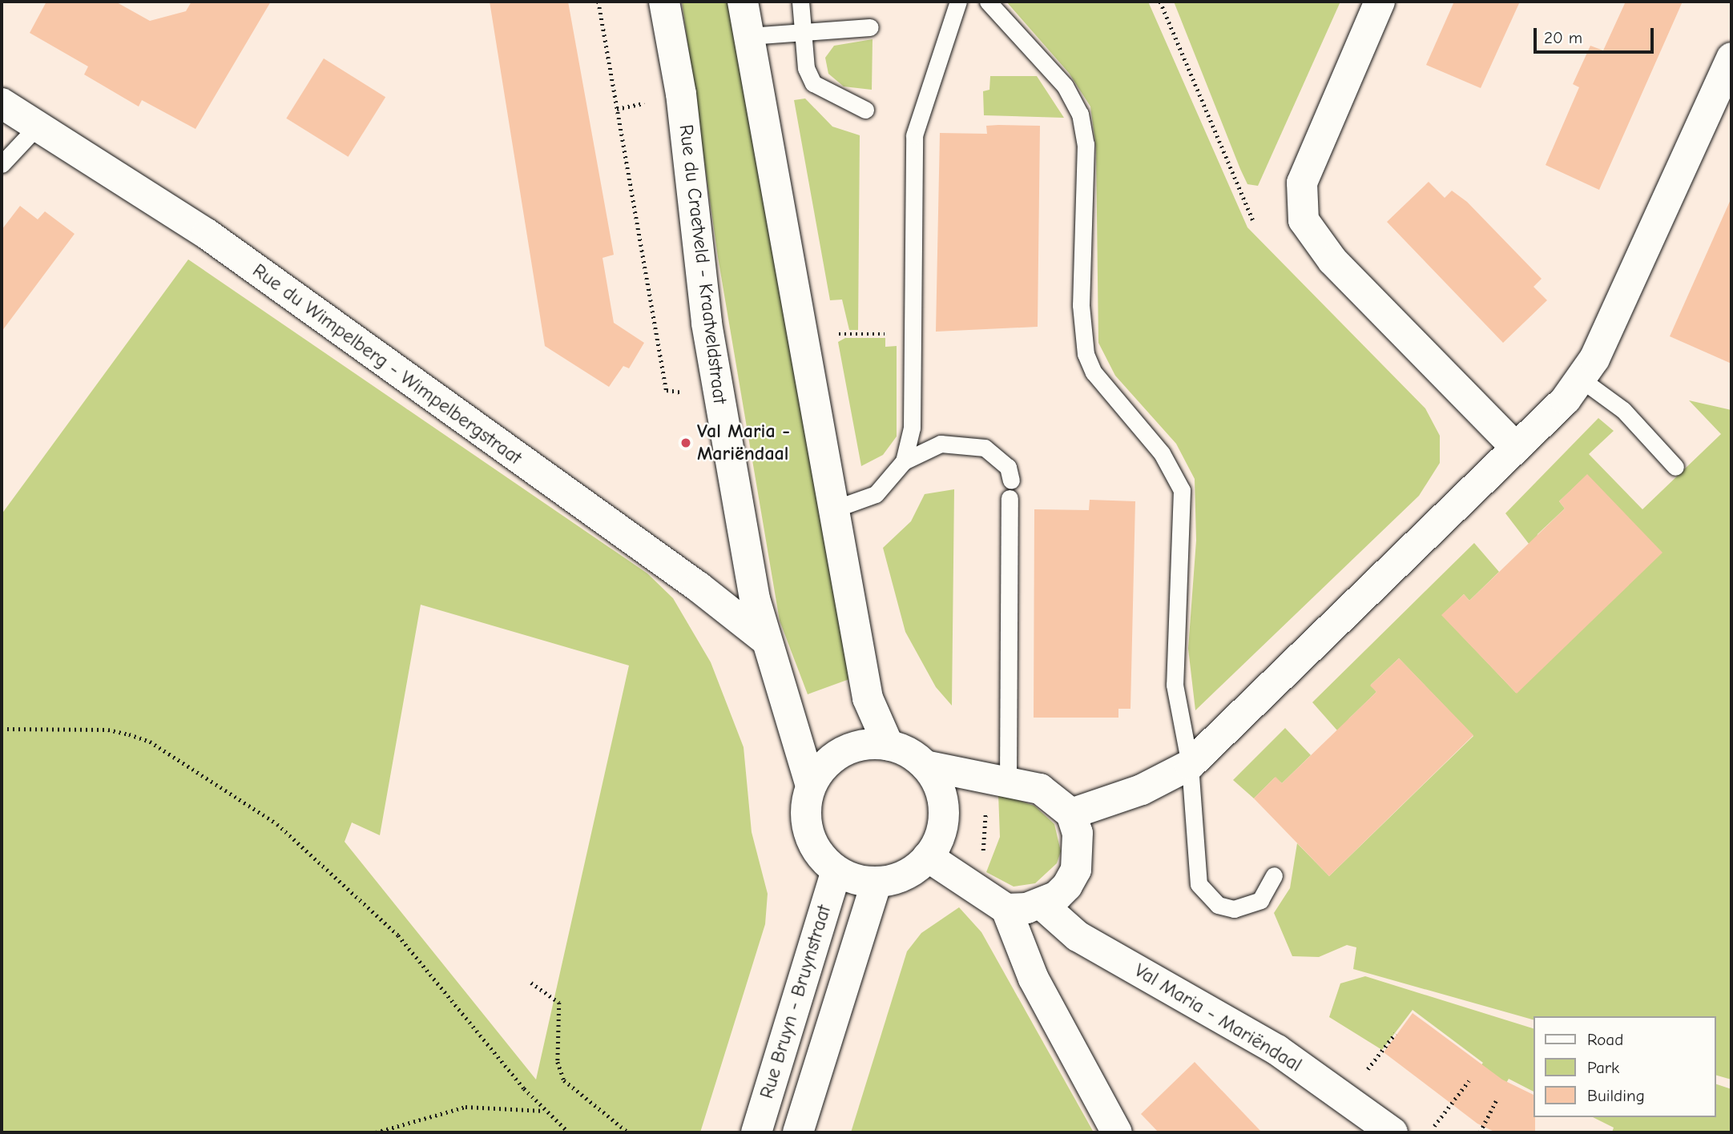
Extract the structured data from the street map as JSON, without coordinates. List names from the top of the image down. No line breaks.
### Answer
{"streets":{"street":["Rue du Craetveld - Kraatveldstraat","Rue du Wimpelberg - Wimpelbergstraat","Rue Bruyn - Bruynstraat","Val Maria - Mariëndaal"]},"crossings":[["Rue du Craetveld - Kraatveldstraat","Rue du Wimpelberg - Wimpelbergstraat"],["Rue du Craetveld - Kraatveldstraat","Rue Bruyn - Bruynstraat"]],"places":["Val Maria - Mariëndaal"],"legend":["Road","Park","Building"],"scale_bar":"20 m"}
